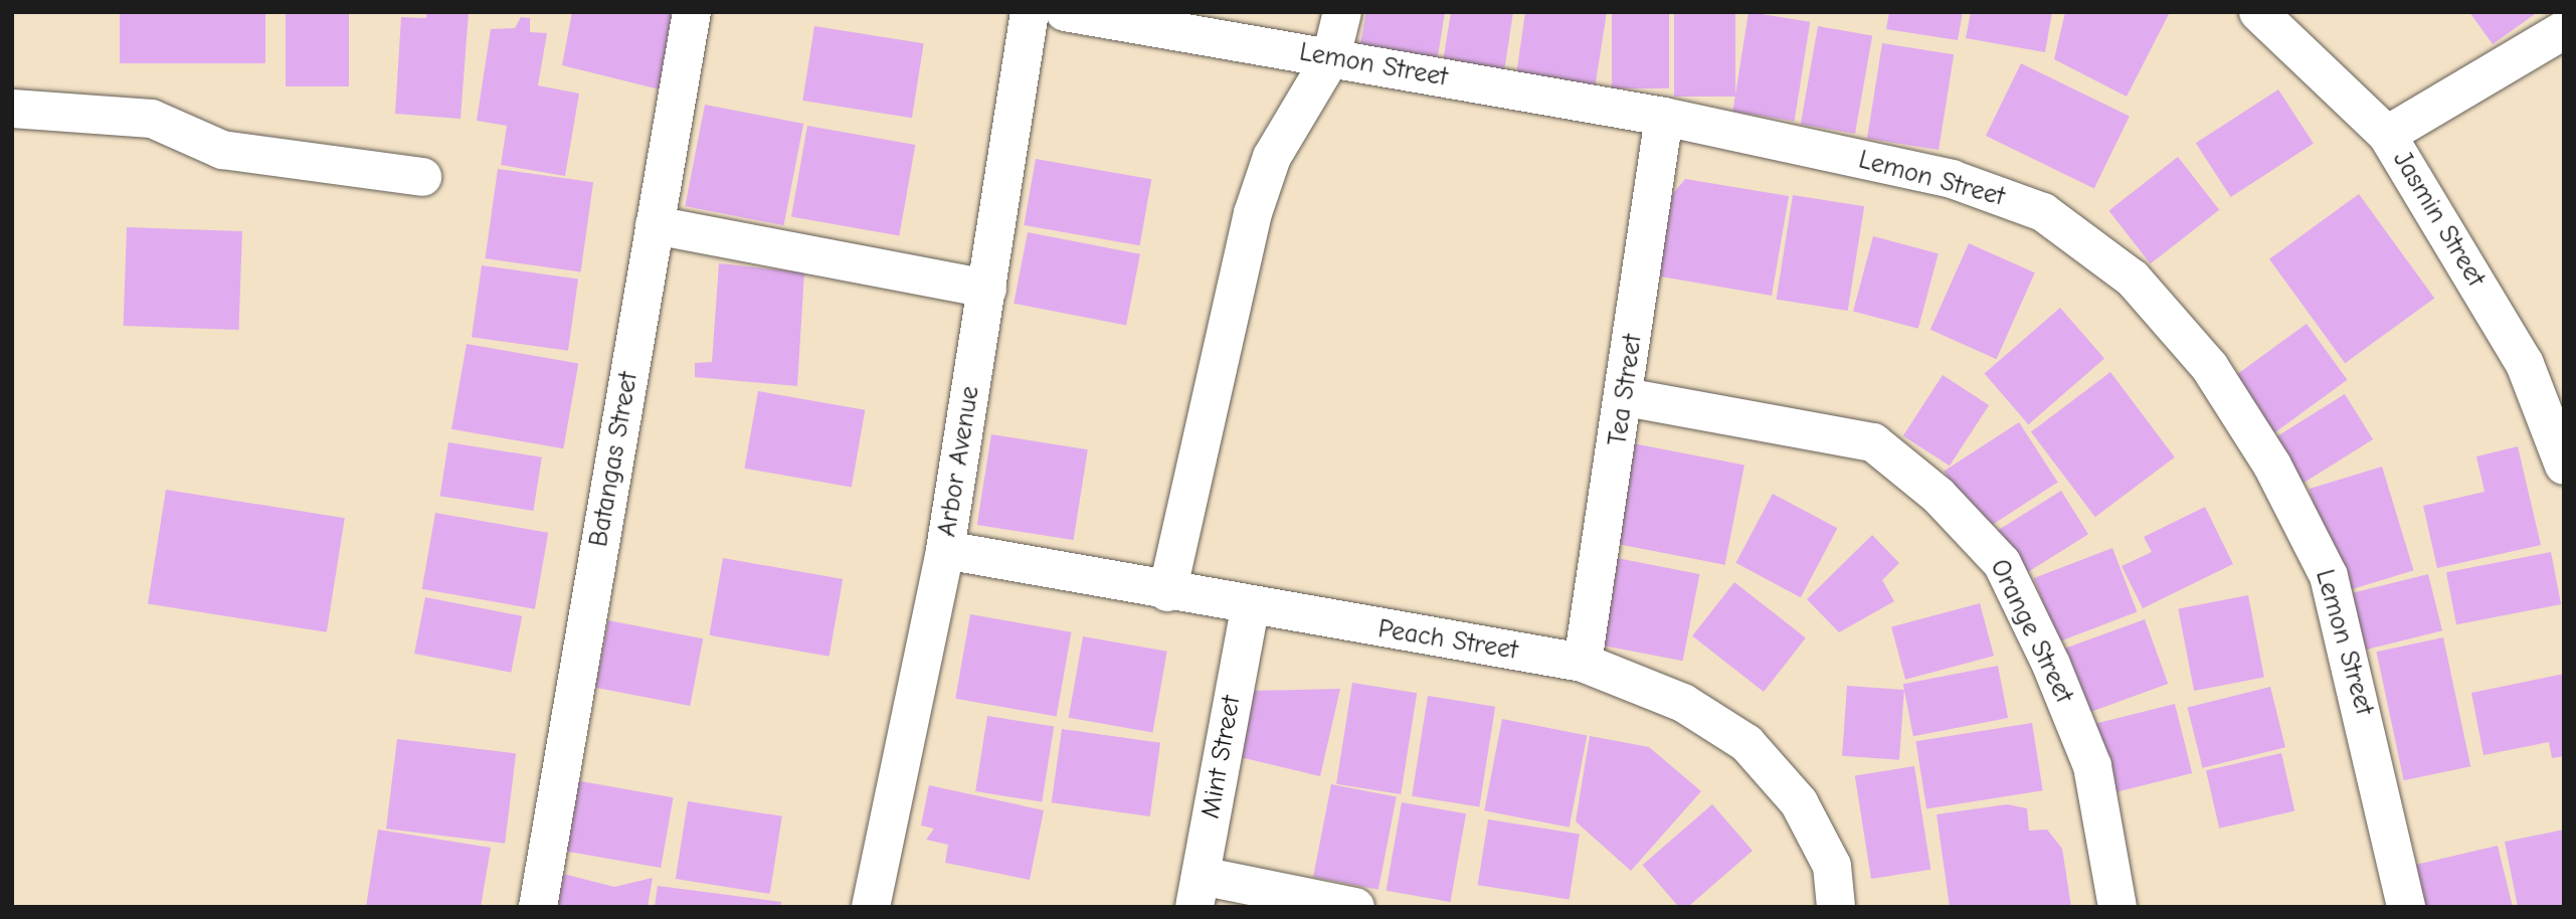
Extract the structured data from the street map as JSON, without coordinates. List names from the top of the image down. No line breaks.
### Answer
{"streets":{"street":["Lemon Street","Jasmin Street","Tea Street","Batangas Street","Arbor Avenue","Orange Street","Peach Street","Mint Street"]},"crossings":[["Lemon Street","Tea Street"],["Tea Street","Orange Street"],["Tea Street","Peach Street"],["Arbor Avenue","Peach Street"],["Peach Street","Mint Street"]]}
